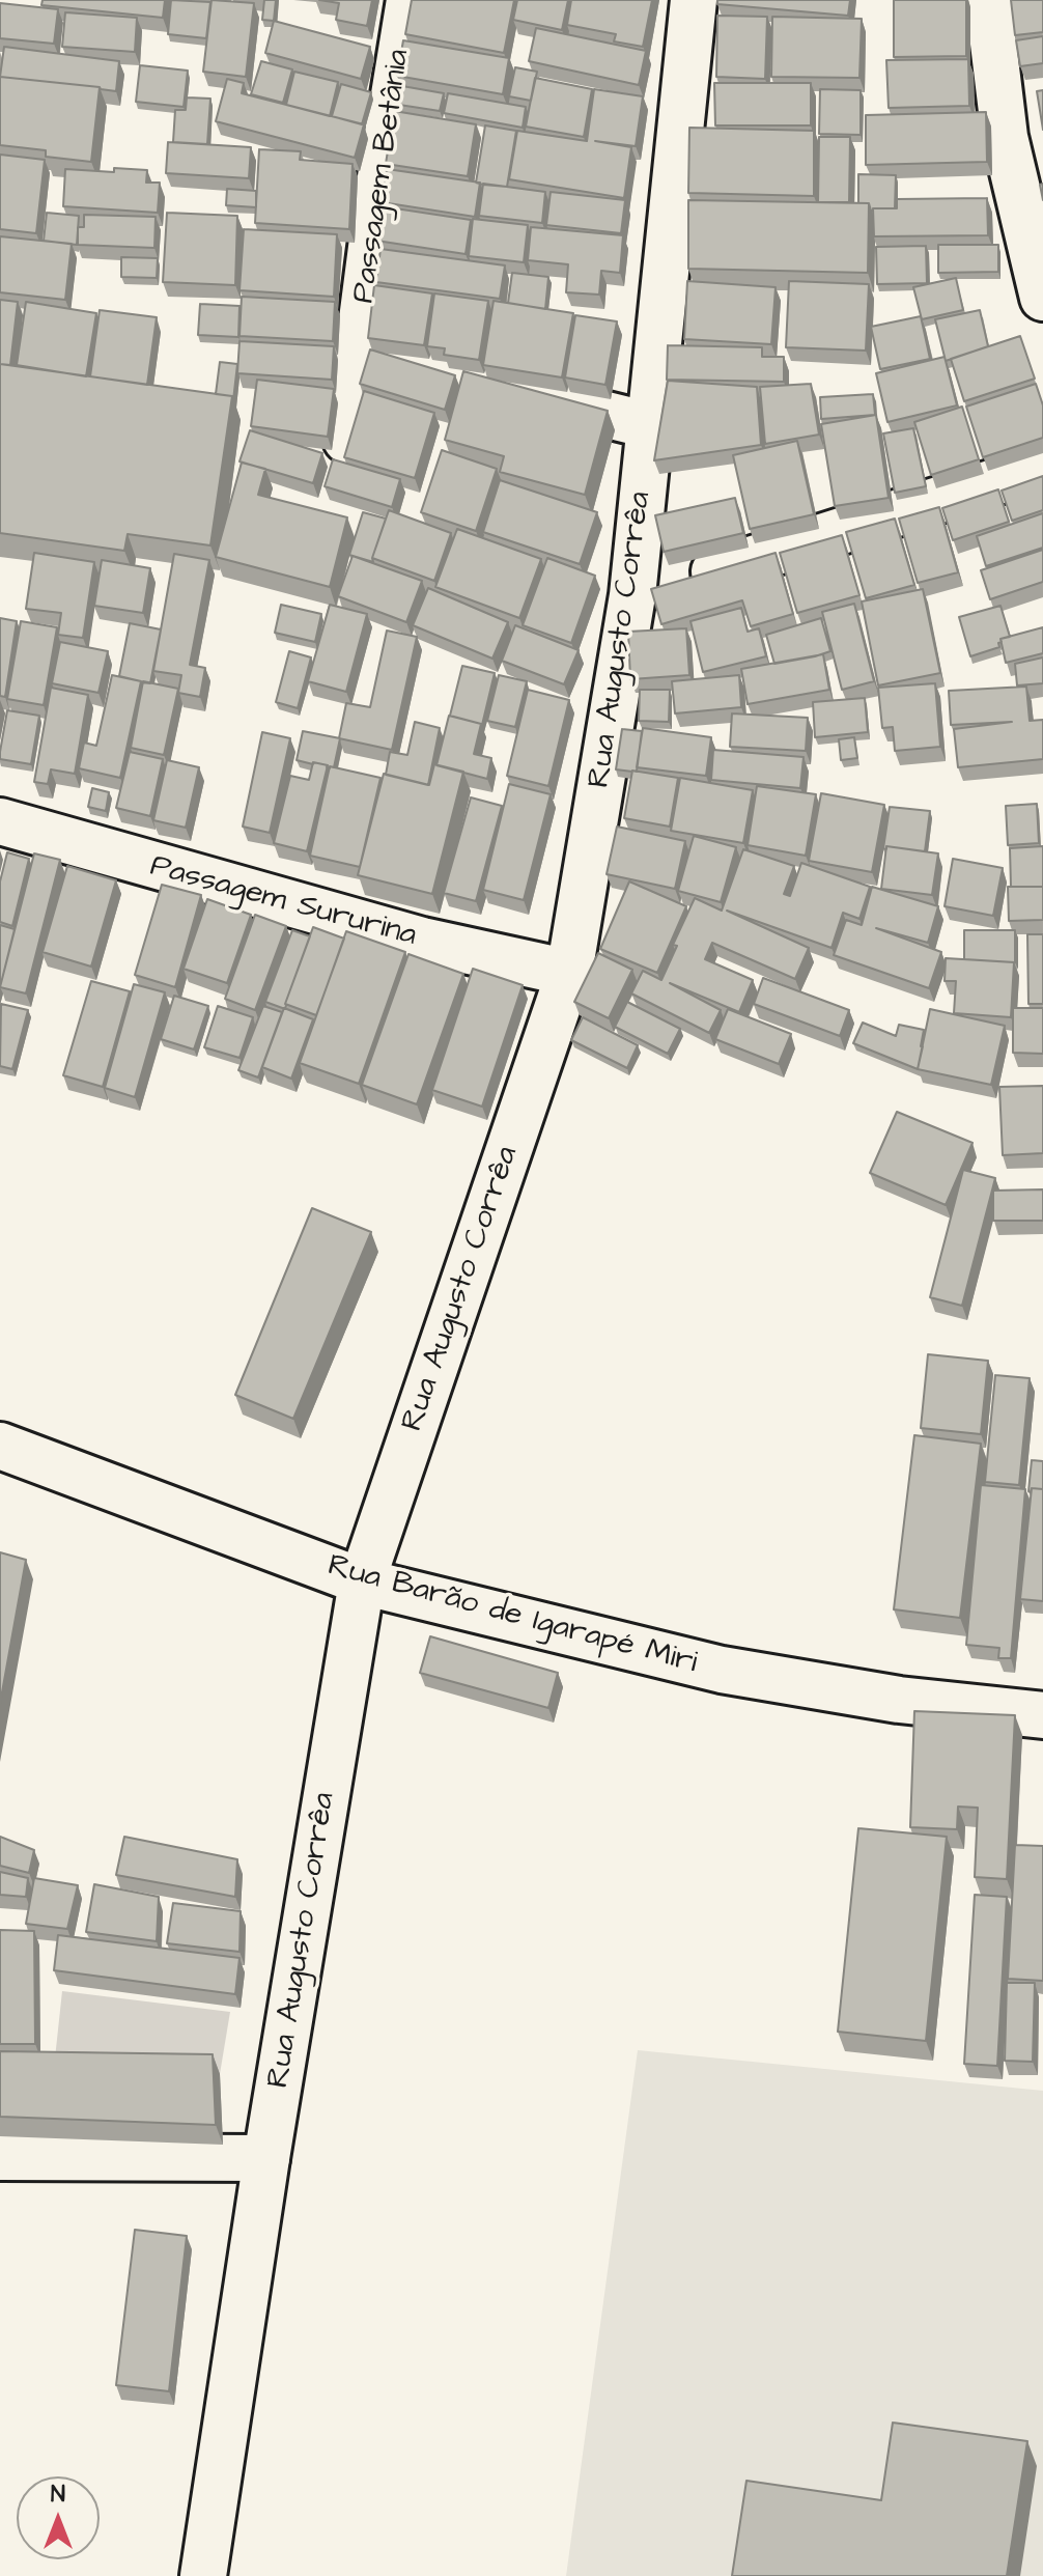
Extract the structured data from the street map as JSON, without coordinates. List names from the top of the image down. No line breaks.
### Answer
{"streets":{"street":["Passagem Betânia","Rua Augusto Corrêa","Passagem Sururina","Rua Barão de Igarapé Miri"]},"crossings":[["Rua Augusto Corrêa","Passagem Sururina"],["Rua Augusto Corrêa","Rua Barão de Igarapé Miri"]],"north":"top"}
